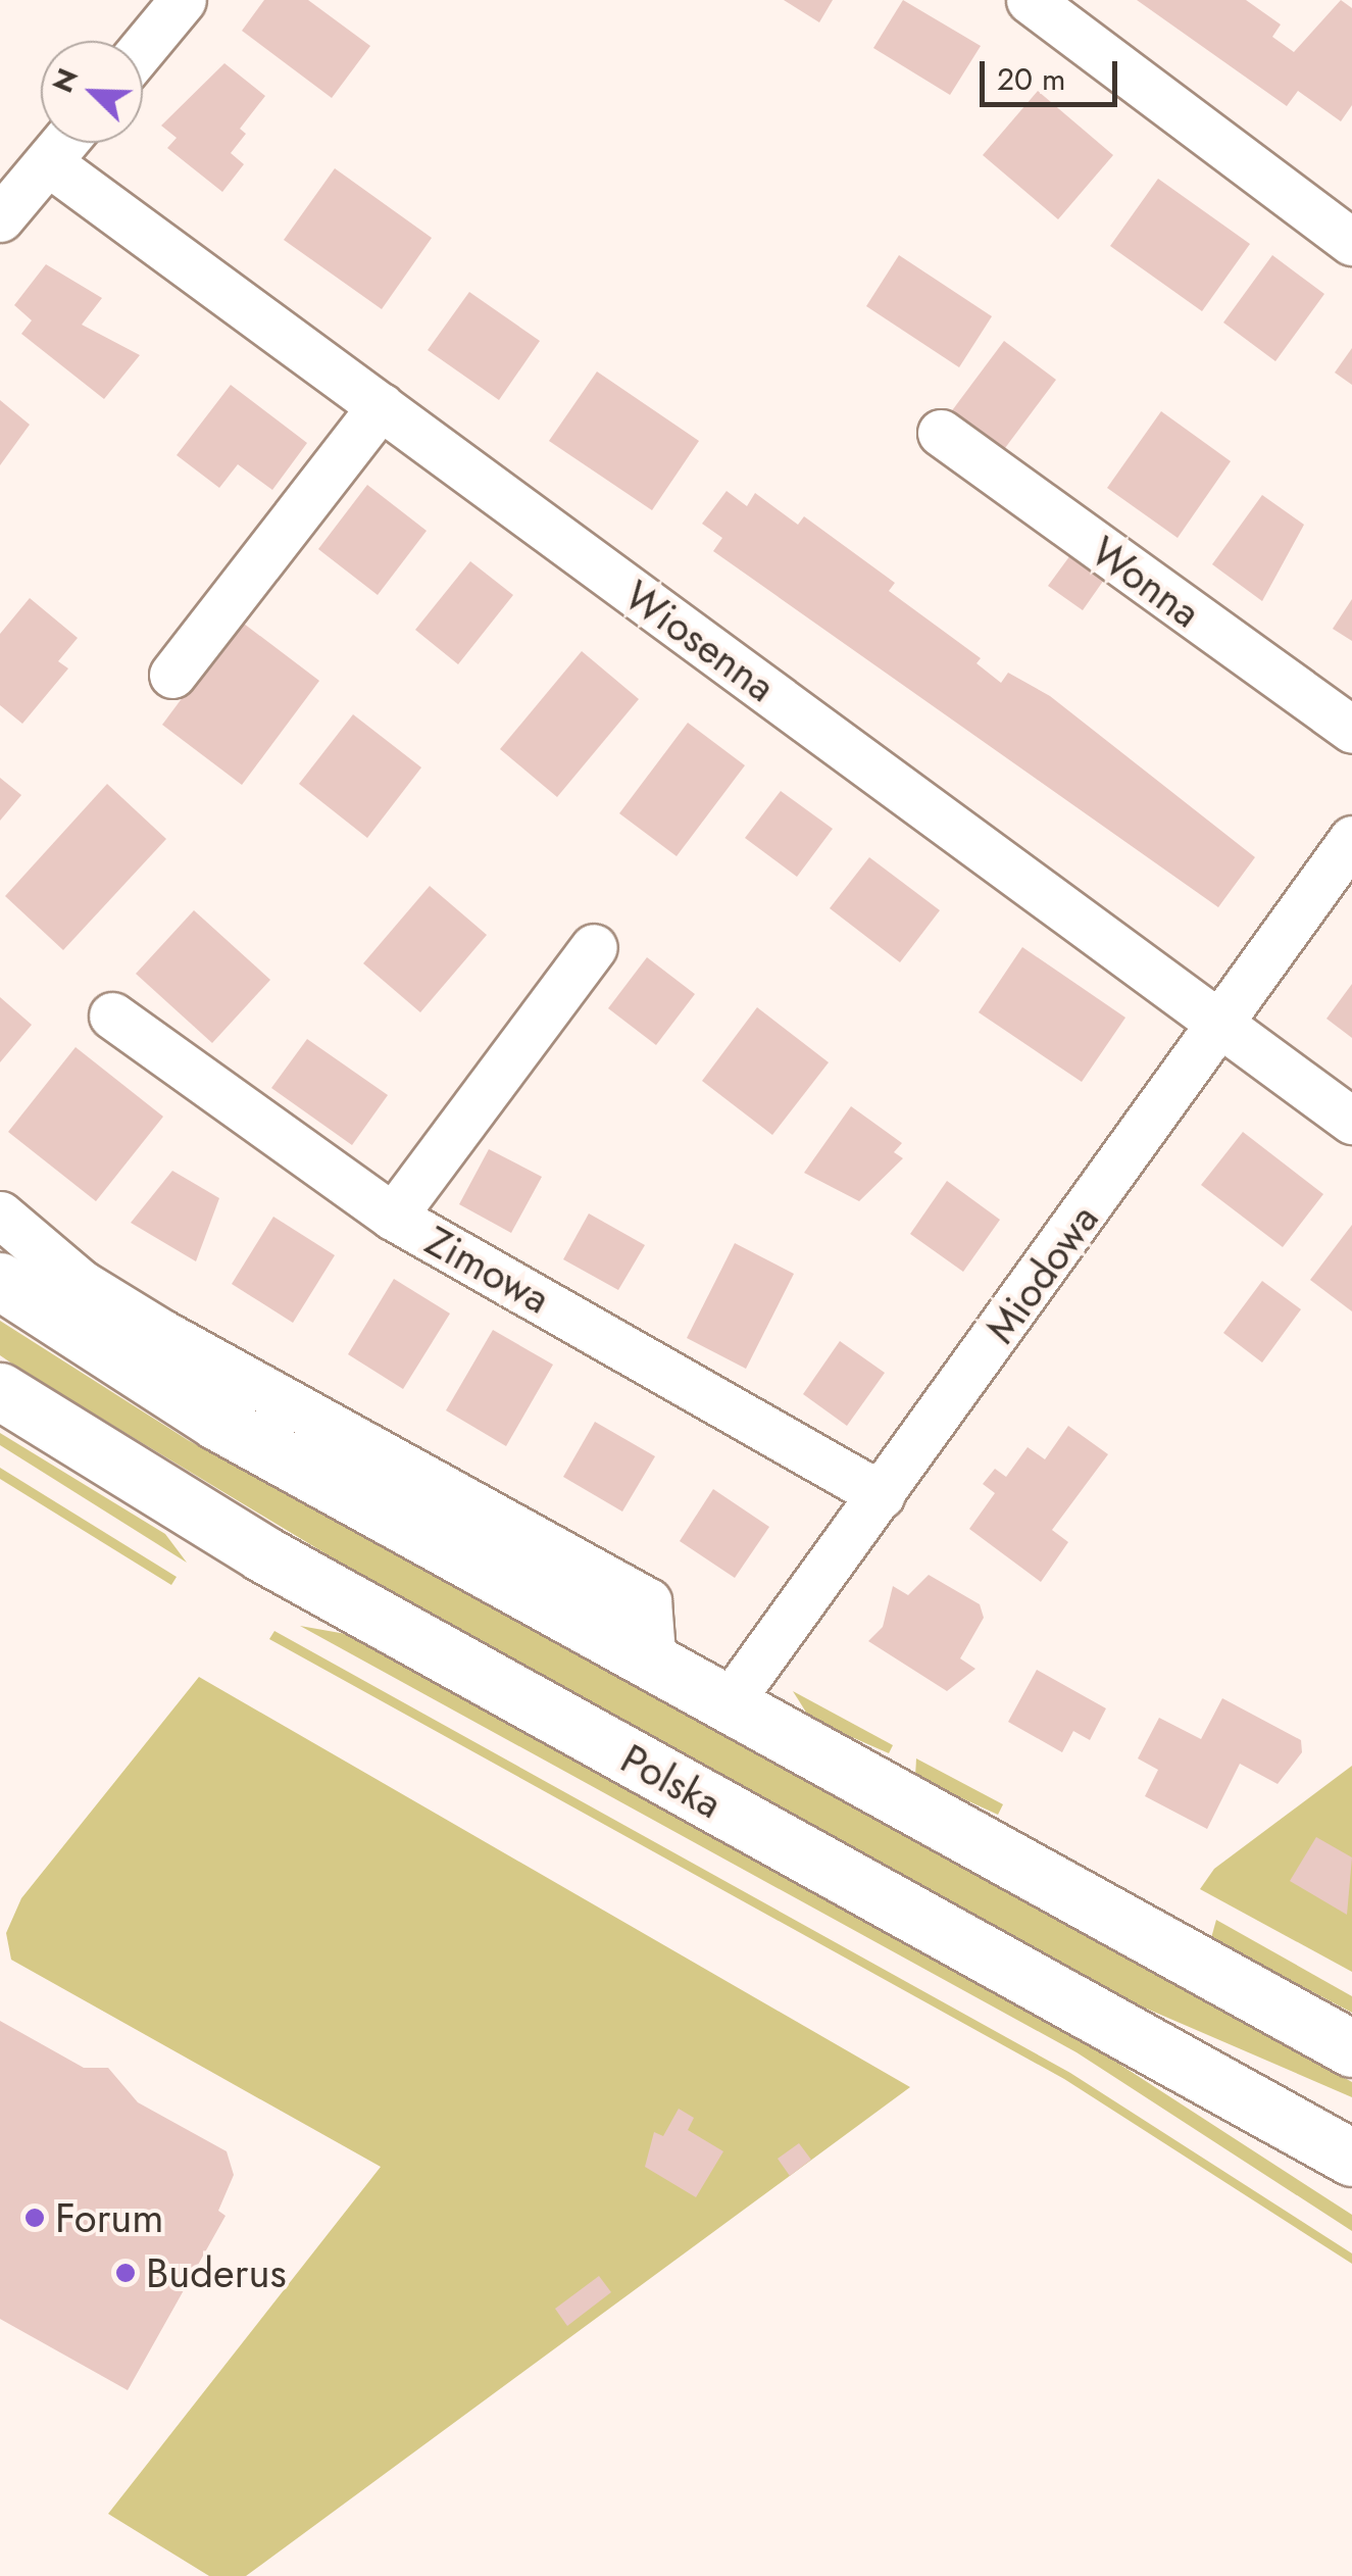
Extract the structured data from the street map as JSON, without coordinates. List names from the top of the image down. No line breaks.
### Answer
{"streets":{"street":["Wonna","Wiosenna","Zimowa","Miodowa","Polska"]},"crossings":[["Wiosenna","Miodowa"],["Zimowa","Miodowa"]],"places":["Forum","Buderus"],"scale_bar":"20 m","north":"top left"}
